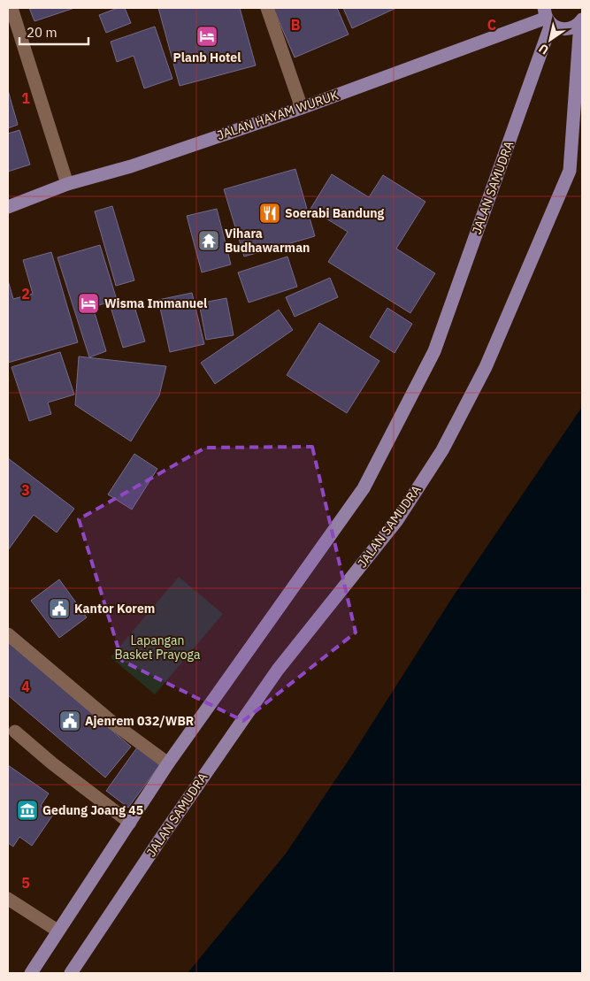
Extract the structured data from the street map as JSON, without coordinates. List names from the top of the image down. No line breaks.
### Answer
{"streets":{"main road":["JALAN HAYAM WURUK","JALAN SAMUDRA"]},"crossings":[["JALAN HAYAM WURUK","JALAN SAMUDRA"]],"parks":["Lapangan Basket Prayoga"],"places":{"hotel":["Planb Hotel","Wisma Immanuel"],"restaurant":["Soerabi Bandung"],"temple":["Vihara Budhawarman"],"public building":["Kantor Korem","Ajenrem 032/WBR"],"museum":["Gedung Joang 45"]},"scale_bar":"20 m","north":"bottom left","grid":{"columns":["B","C"],"rows":["1","2","3","4","5"]}}
